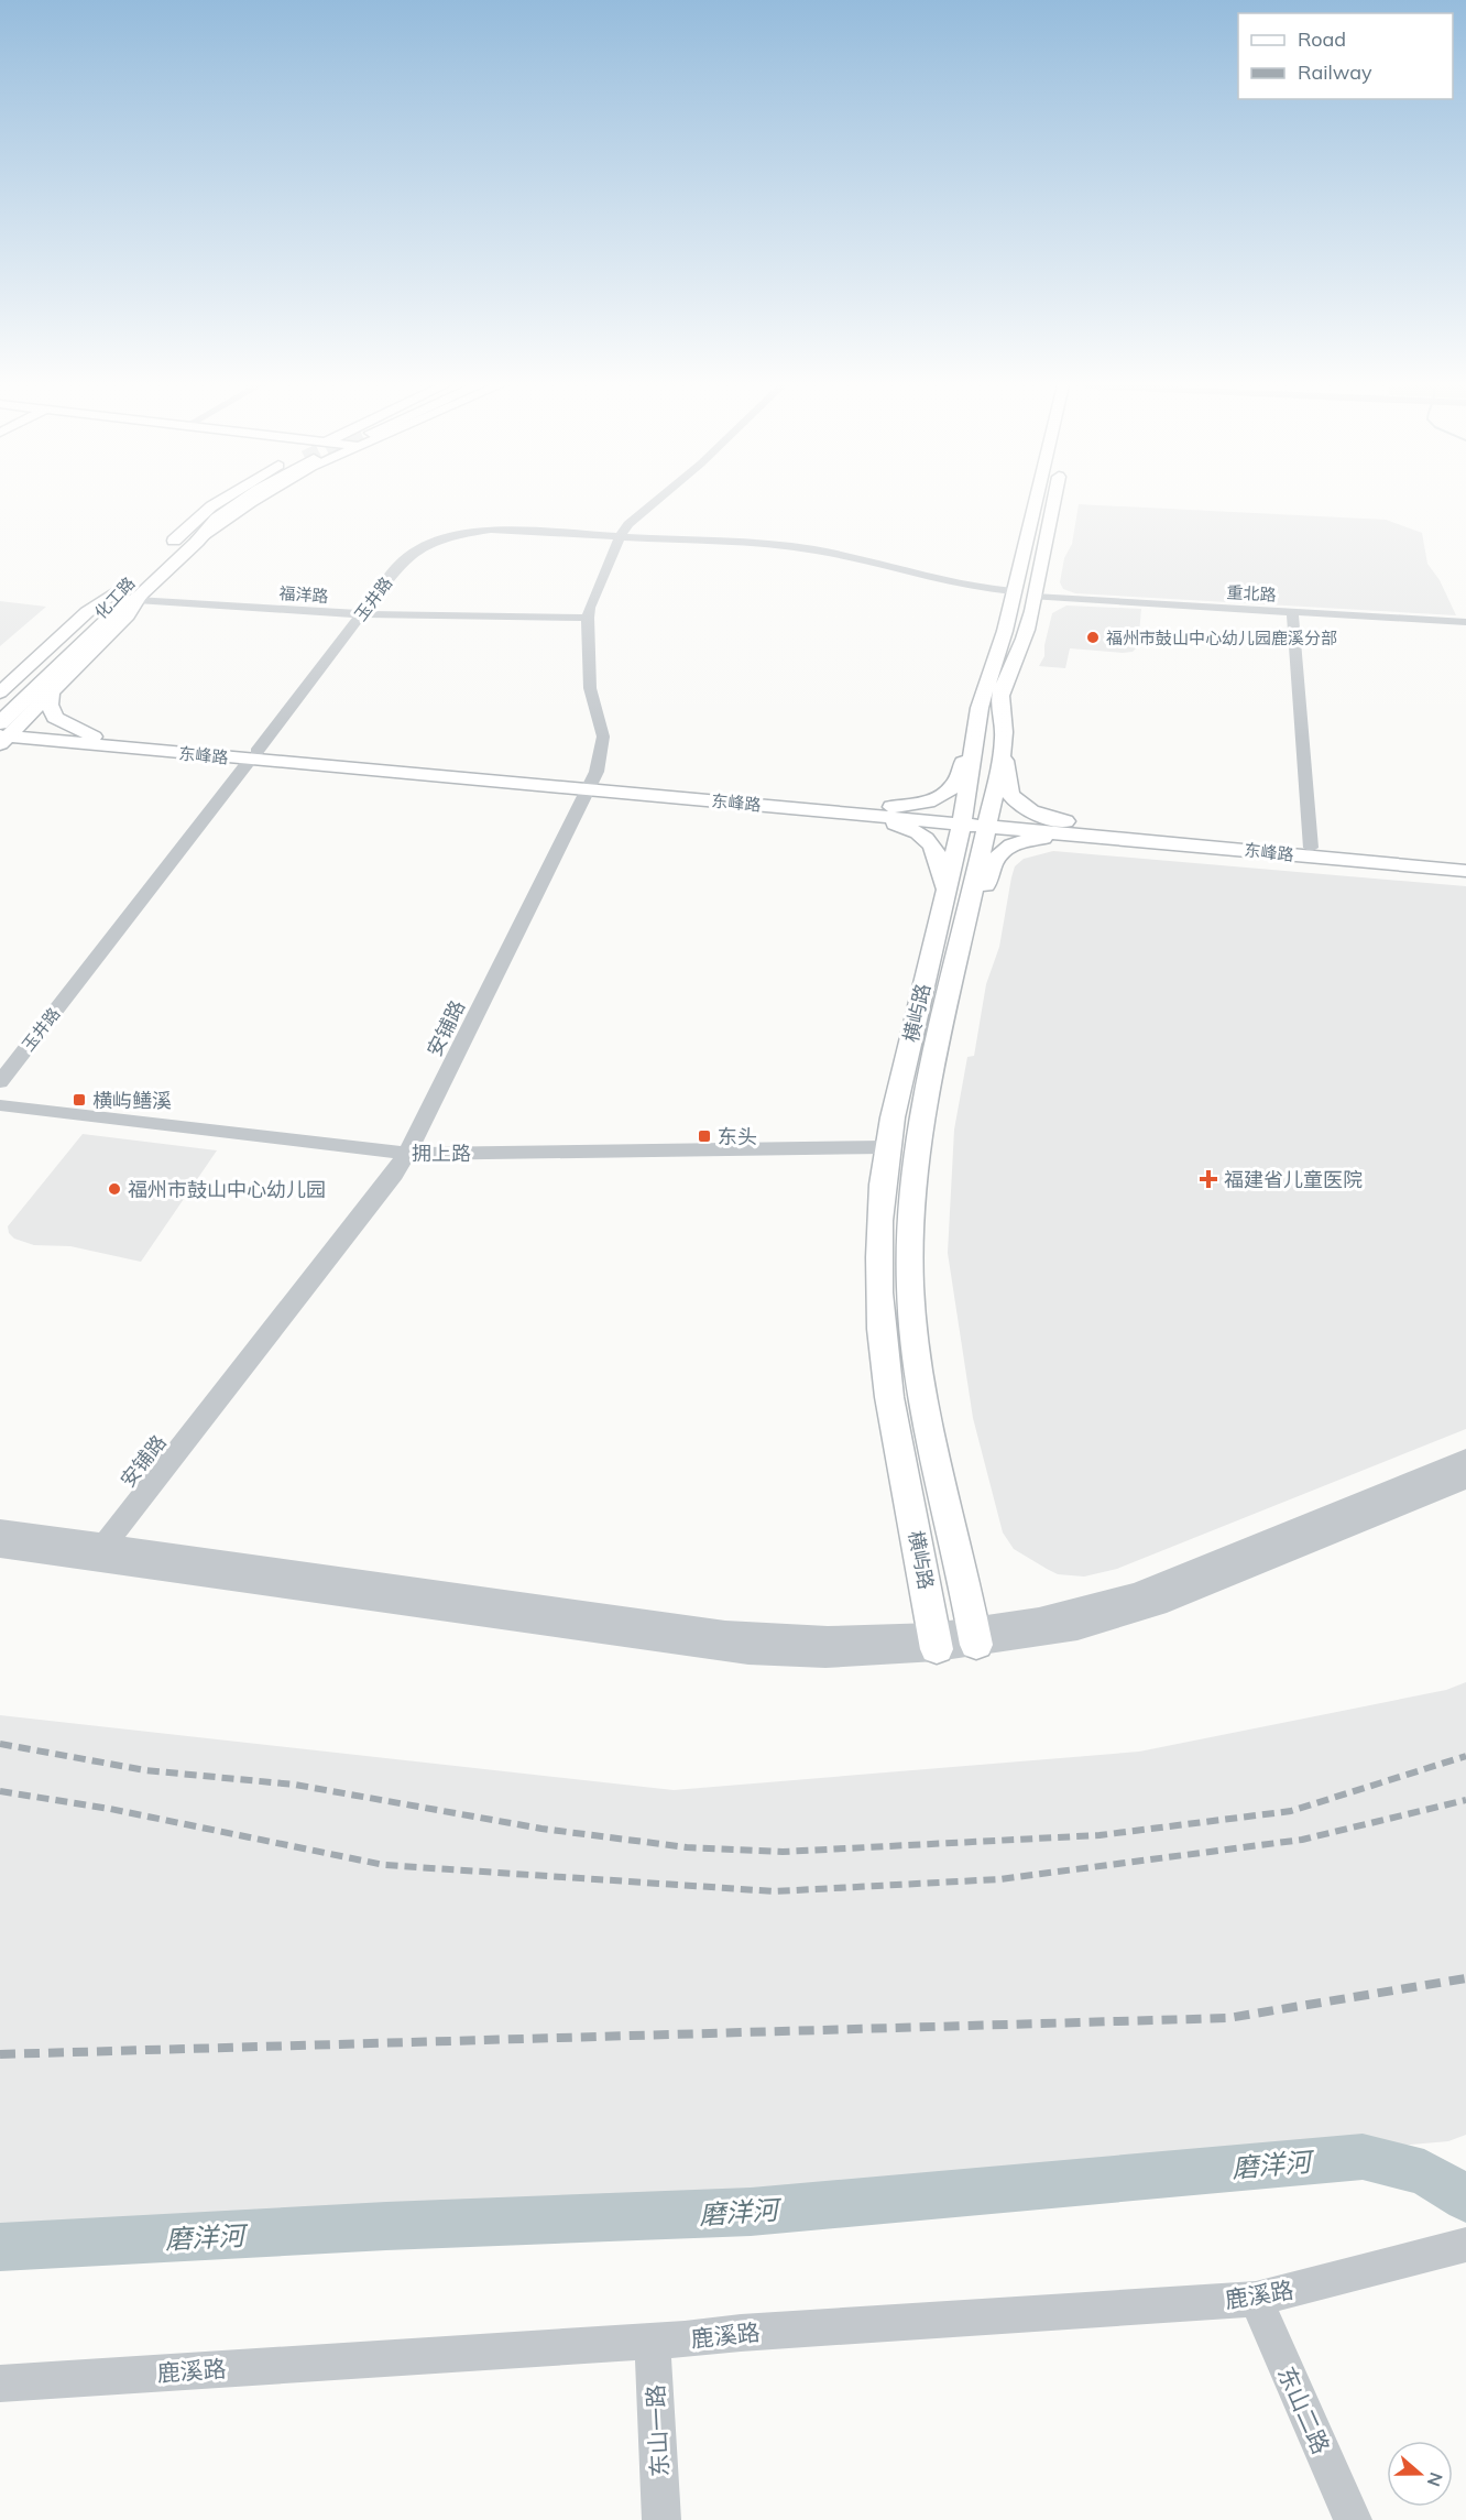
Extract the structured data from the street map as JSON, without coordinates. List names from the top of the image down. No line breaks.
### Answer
{"streets":{"highway":["化工路"],"main road":["东峰路","横屿路"],"street":["重北路","福洋路","玉井路","安铺路","拥上路","鹿溪路","东山二路","东山一路"]},"crossings":[["重北路","横屿路"],["福洋路","化工路"],["福洋路","玉井路"],["福洋路","安铺路"],["化工路","东峰路"],["玉井路","东峰路"],["玉井路","横屿路"],["玉井路","安铺路"],["东峰路","横屿路"],["东峰路","安铺路"],["横屿路","拥上路"],["安铺路","拥上路"],["鹿溪路","东山二路"],["鹿溪路","东山一路"]],"water":["磨洋河"],"places":{"other":["福州市鼓山中心幼儿园鹿溪分部","福州市鼓山中心幼儿园"],"transit":["横屿鳝溪","东头"],"health":["福建省儿童医院"]},"legend":["Road","Railway"],"north":"right"}
